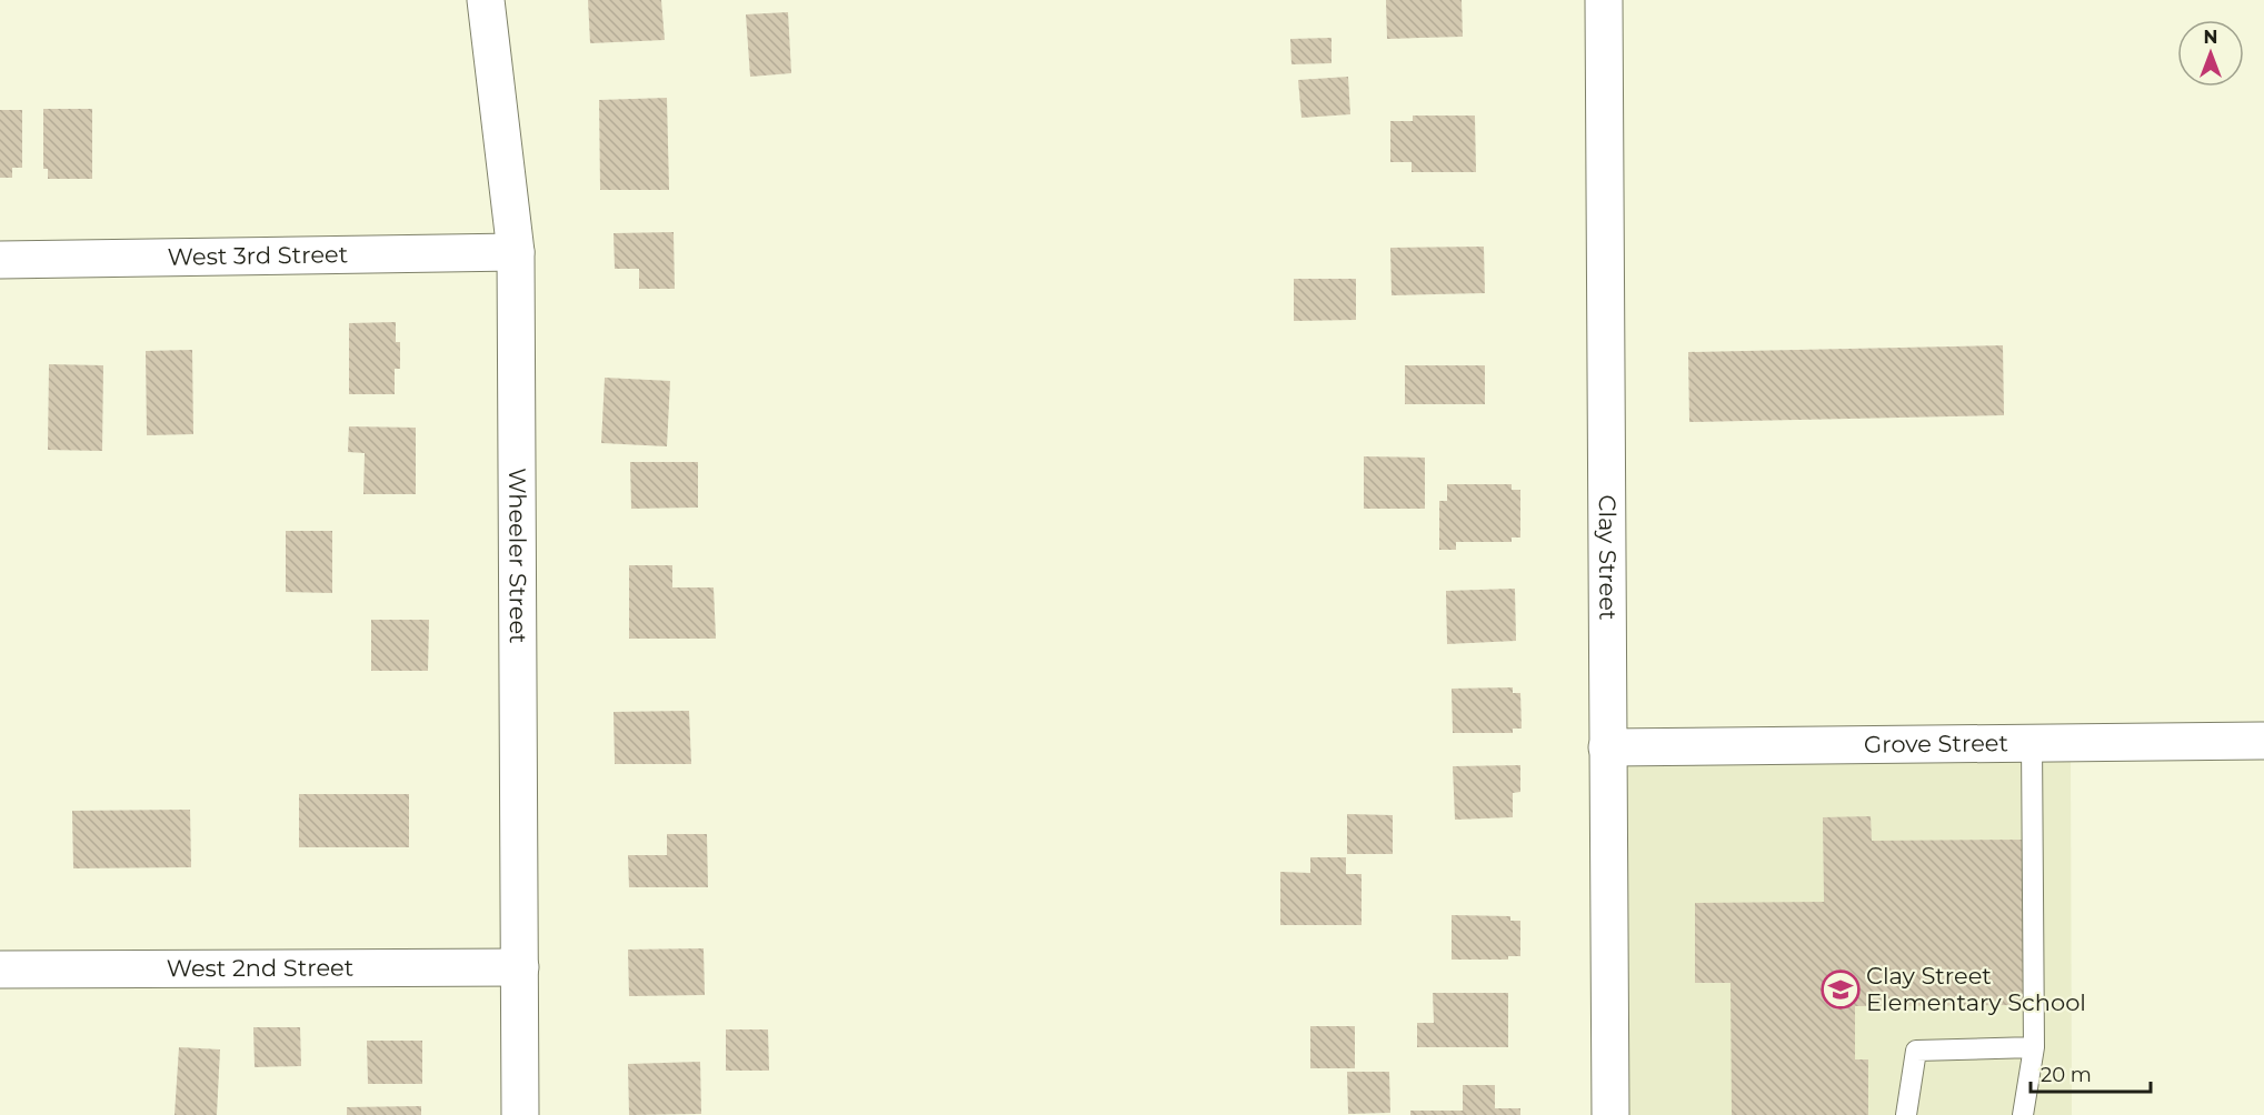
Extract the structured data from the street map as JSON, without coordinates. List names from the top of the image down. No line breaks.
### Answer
{"streets":{"street":["West 3rd Street","Wheeler Street","Clay Street","Grove Street","West 2nd Street"]},"crossings":[["West 3rd Street","Wheeler Street"],["Wheeler Street","West 2nd Street"],["Clay Street","Grove Street"]],"places":{"school or university":["Clay Street Elementary School"]},"scale_bar":"20 m","north":"top"}
